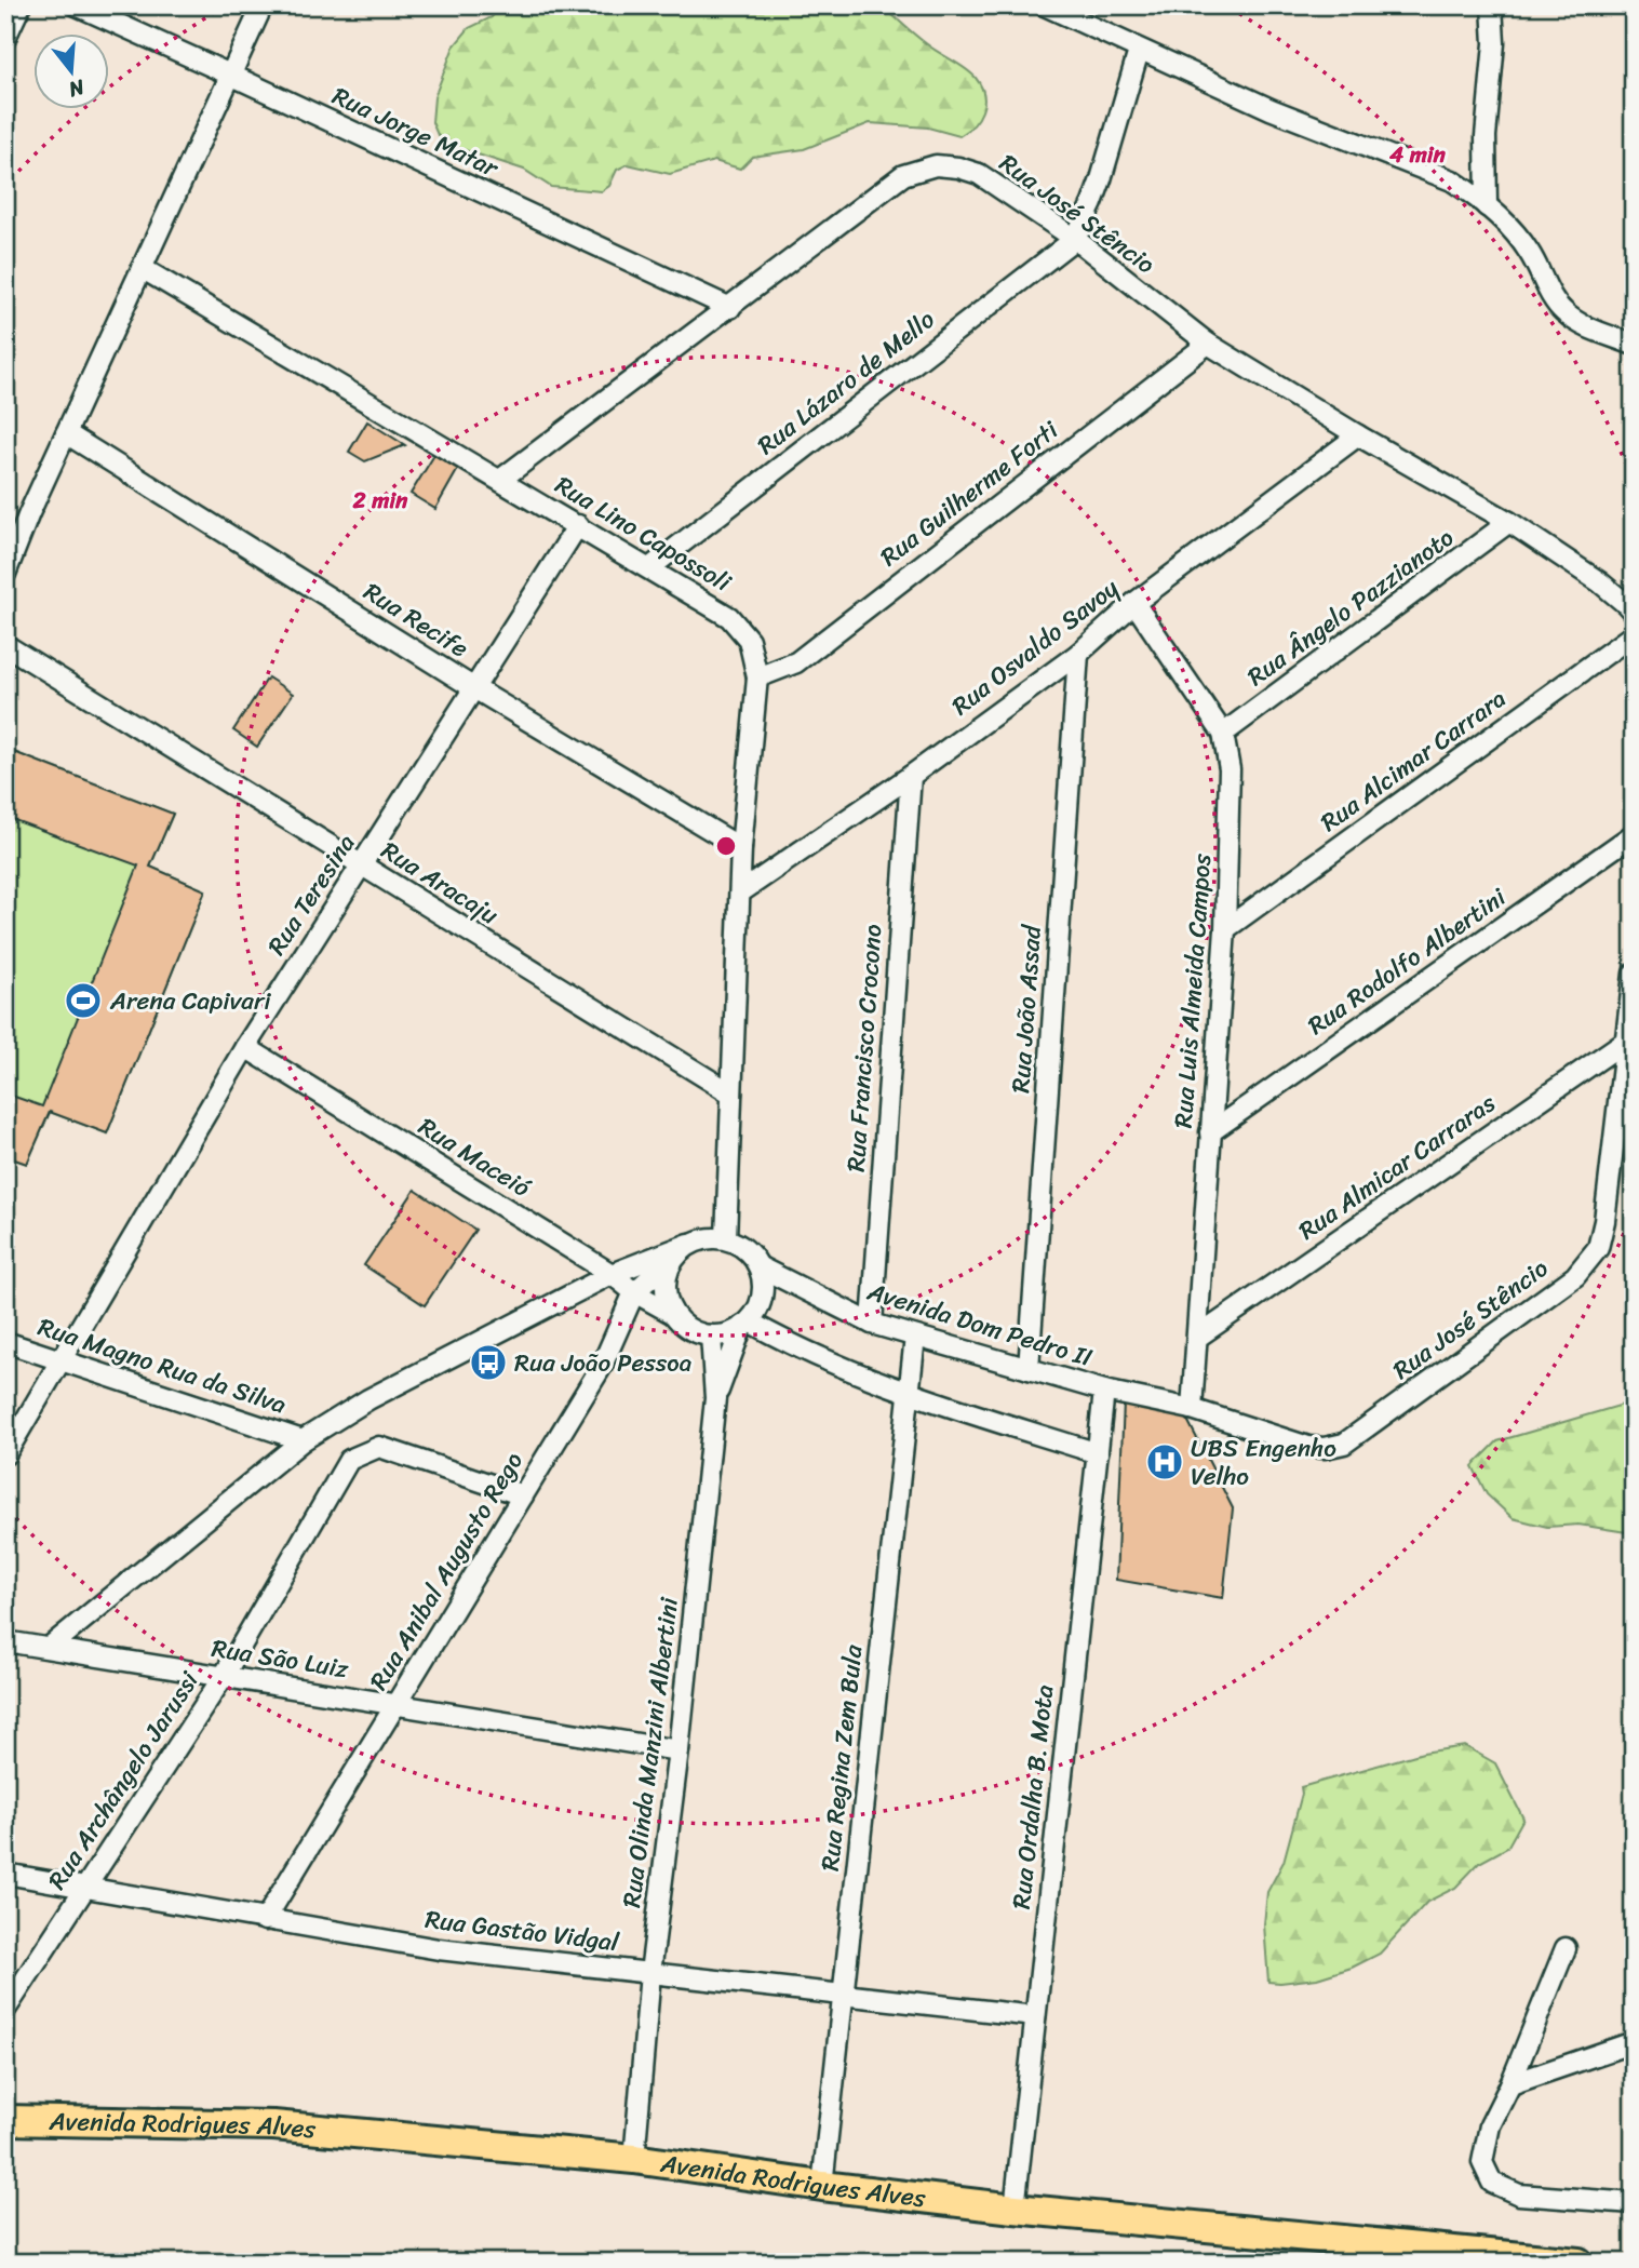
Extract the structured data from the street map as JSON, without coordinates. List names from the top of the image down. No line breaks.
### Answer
{"streets":{"main road":["Avenida Rodrigues Alves"],"street":["Rua Jorge Matar","Rua José Stêncio","Rua Lázaro de Mello","Rua Guilherme Forti","Rua Lino Capossoli","Rua Ângelo Pazzianoto","Rua Recife","Rua Osvaldo Savoy","Rua Alcimar Carrara","Rua Aracaju","Rua Teresina","Rua Rodolfo Albertini","Rua Luis Almeida Campos","Rua João Assad","Rua Francisco Crocono","Rua Maceió","Rua Almicar Carraras","Avenida Dom Pedro II","Rua Magno Rua da Silva","Rua Anibal Augusto Rego","Rua São Luiz","Rua Olinda Manzini Albertini","Rua Regina Zem Bula","Rua Archângelo Jarussi","Rua Ordalha B. Mota","Rua Gastão Vidgal"]},"crossings":[["Rua Jorge Matar","Rua José Stêncio"],["Rua José Stêncio","Rua Lázaro de Mello"],["Rua José Stêncio","Rua Guilherme Forti"],["Rua José Stêncio","Rua Lino Capossoli"],["Rua José Stêncio","Rua Ângelo Pazzianoto"],["Rua José Stêncio","Rua Osvaldo Savoy"],["Rua José Stêncio","Rua Luis Almeida Campos"],["Rua José Stêncio","Rua Almicar Carraras"],["Rua José Stêncio","Avenida Dom Pedro II"],["Rua José Stêncio","Rua Ordalha B. Mota"],["Rua Lázaro de Mello","Rua Lino Capossoli"],["Rua Guilherme Forti","Rua Lino Capossoli"],["Rua Lino Capossoli","Rua Recife"],["Rua Lino Capossoli","Rua Osvaldo Savoy"],["Rua Lino Capossoli","Rua Aracaju"],["Rua Lino Capossoli","Rua Teresina"],["Rua Lino Capossoli","Rua Maceió"],["Rua Lino Capossoli","Avenida Dom Pedro II"],["Rua Lino Capossoli","Rua Anibal Augusto Rego"],["Rua Lino Capossoli","Rua Olinda Manzini Albertini"],["Rua Ângelo Pazzianoto","Rua Luis Almeida Campos"],["Rua Recife","Rua Teresina"],["Rua Osvaldo Savoy","Rua Luis Almeida Campos"],["Rua Osvaldo Savoy","Rua João Assad"],["Rua Osvaldo Savoy","Rua Francisco Crocono"],["Rua Alcimar Carrara","Rua Luis Almeida Campos"],["Rua Aracaju","Rua Teresina"],["Rua Teresina","Rua Maceió"],["Rua Teresina","Rua Magno Rua da Silva"],["Rua Rodolfo Albertini","Rua Luis Almeida Campos"],["Rua Luis Almeida Campos","Rua Almicar Carraras"],["Rua João Assad","Avenida Dom Pedro II"],["Rua Francisco Crocono","Avenida Dom Pedro II"],["Rua Maceió","Avenida Dom Pedro II"],["Rua Maceió","Rua Anibal Augusto Rego"],["Rua Maceió","Rua Olinda Manzini Albertini"],["Avenida Dom Pedro II","Rua Anibal Augusto Rego"],["Avenida Dom Pedro II","Rua Olinda Manzini Albertini"],["Avenida Dom Pedro II","Rua Regina Zem Bula"],["Avenida Dom Pedro II","Rua Ordalha B. Mota"],["Rua Anibal Augusto Rego","Rua São Luiz"],["Rua Anibal Augusto Rego","Rua Olinda Manzini Albertini"],["Rua Anibal Augusto Rego","Rua Archângelo Jarussi"],["Rua Anibal Augusto Rego","Rua Gastão Vidgal"],["Rua São Luiz","Rua Olinda Manzini Albertini"],["Rua São Luiz","Rua Archângelo Jarussi"],["Rua Olinda Manzini Albertini","Rua Gastão Vidgal"],["Rua Olinda Manzini Albertini","Avenida Rodrigues Alves"],["Rua Regina Zem Bula","Rua Gastão Vidgal"],["Rua Regina Zem Bula","Avenida Rodrigues Alves"],["Rua Archângelo Jarussi","Rua Gastão Vidgal"],["Rua Ordalha B. Mota","Rua Gastão Vidgal"],["Rua Ordalha B. Mota","Avenida Rodrigues Alves"]],"places":{"sports":["Arena Capivari"],"bus stop":["Rua João Pessoa"],"hospital":["UBS Engenho Velho"]},"north":"bottom","rings":["4 min","2 min"]}
